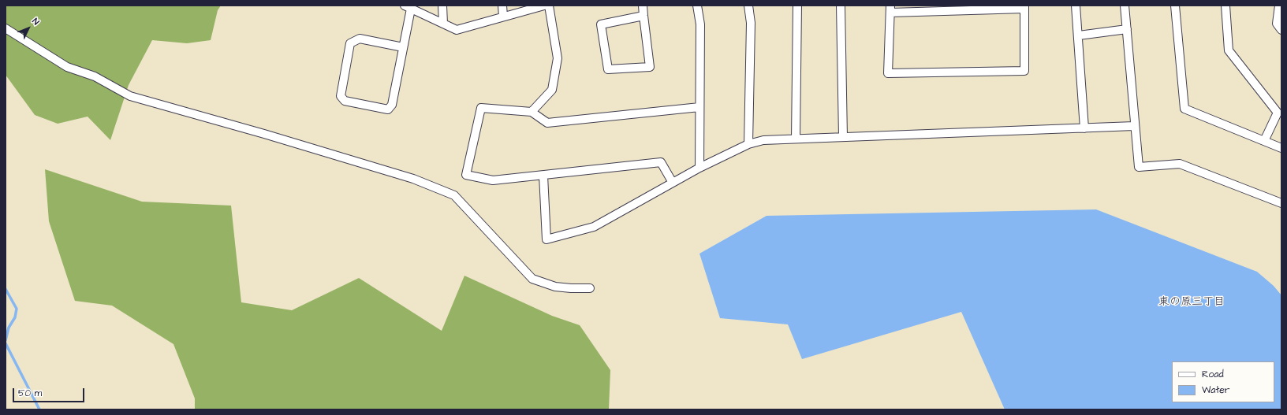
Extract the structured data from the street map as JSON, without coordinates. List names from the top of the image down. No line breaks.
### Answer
{"districts":["東の原三丁目"],"legend":["Road","Water"],"scale_bar":"50 m","north":"top right"}
